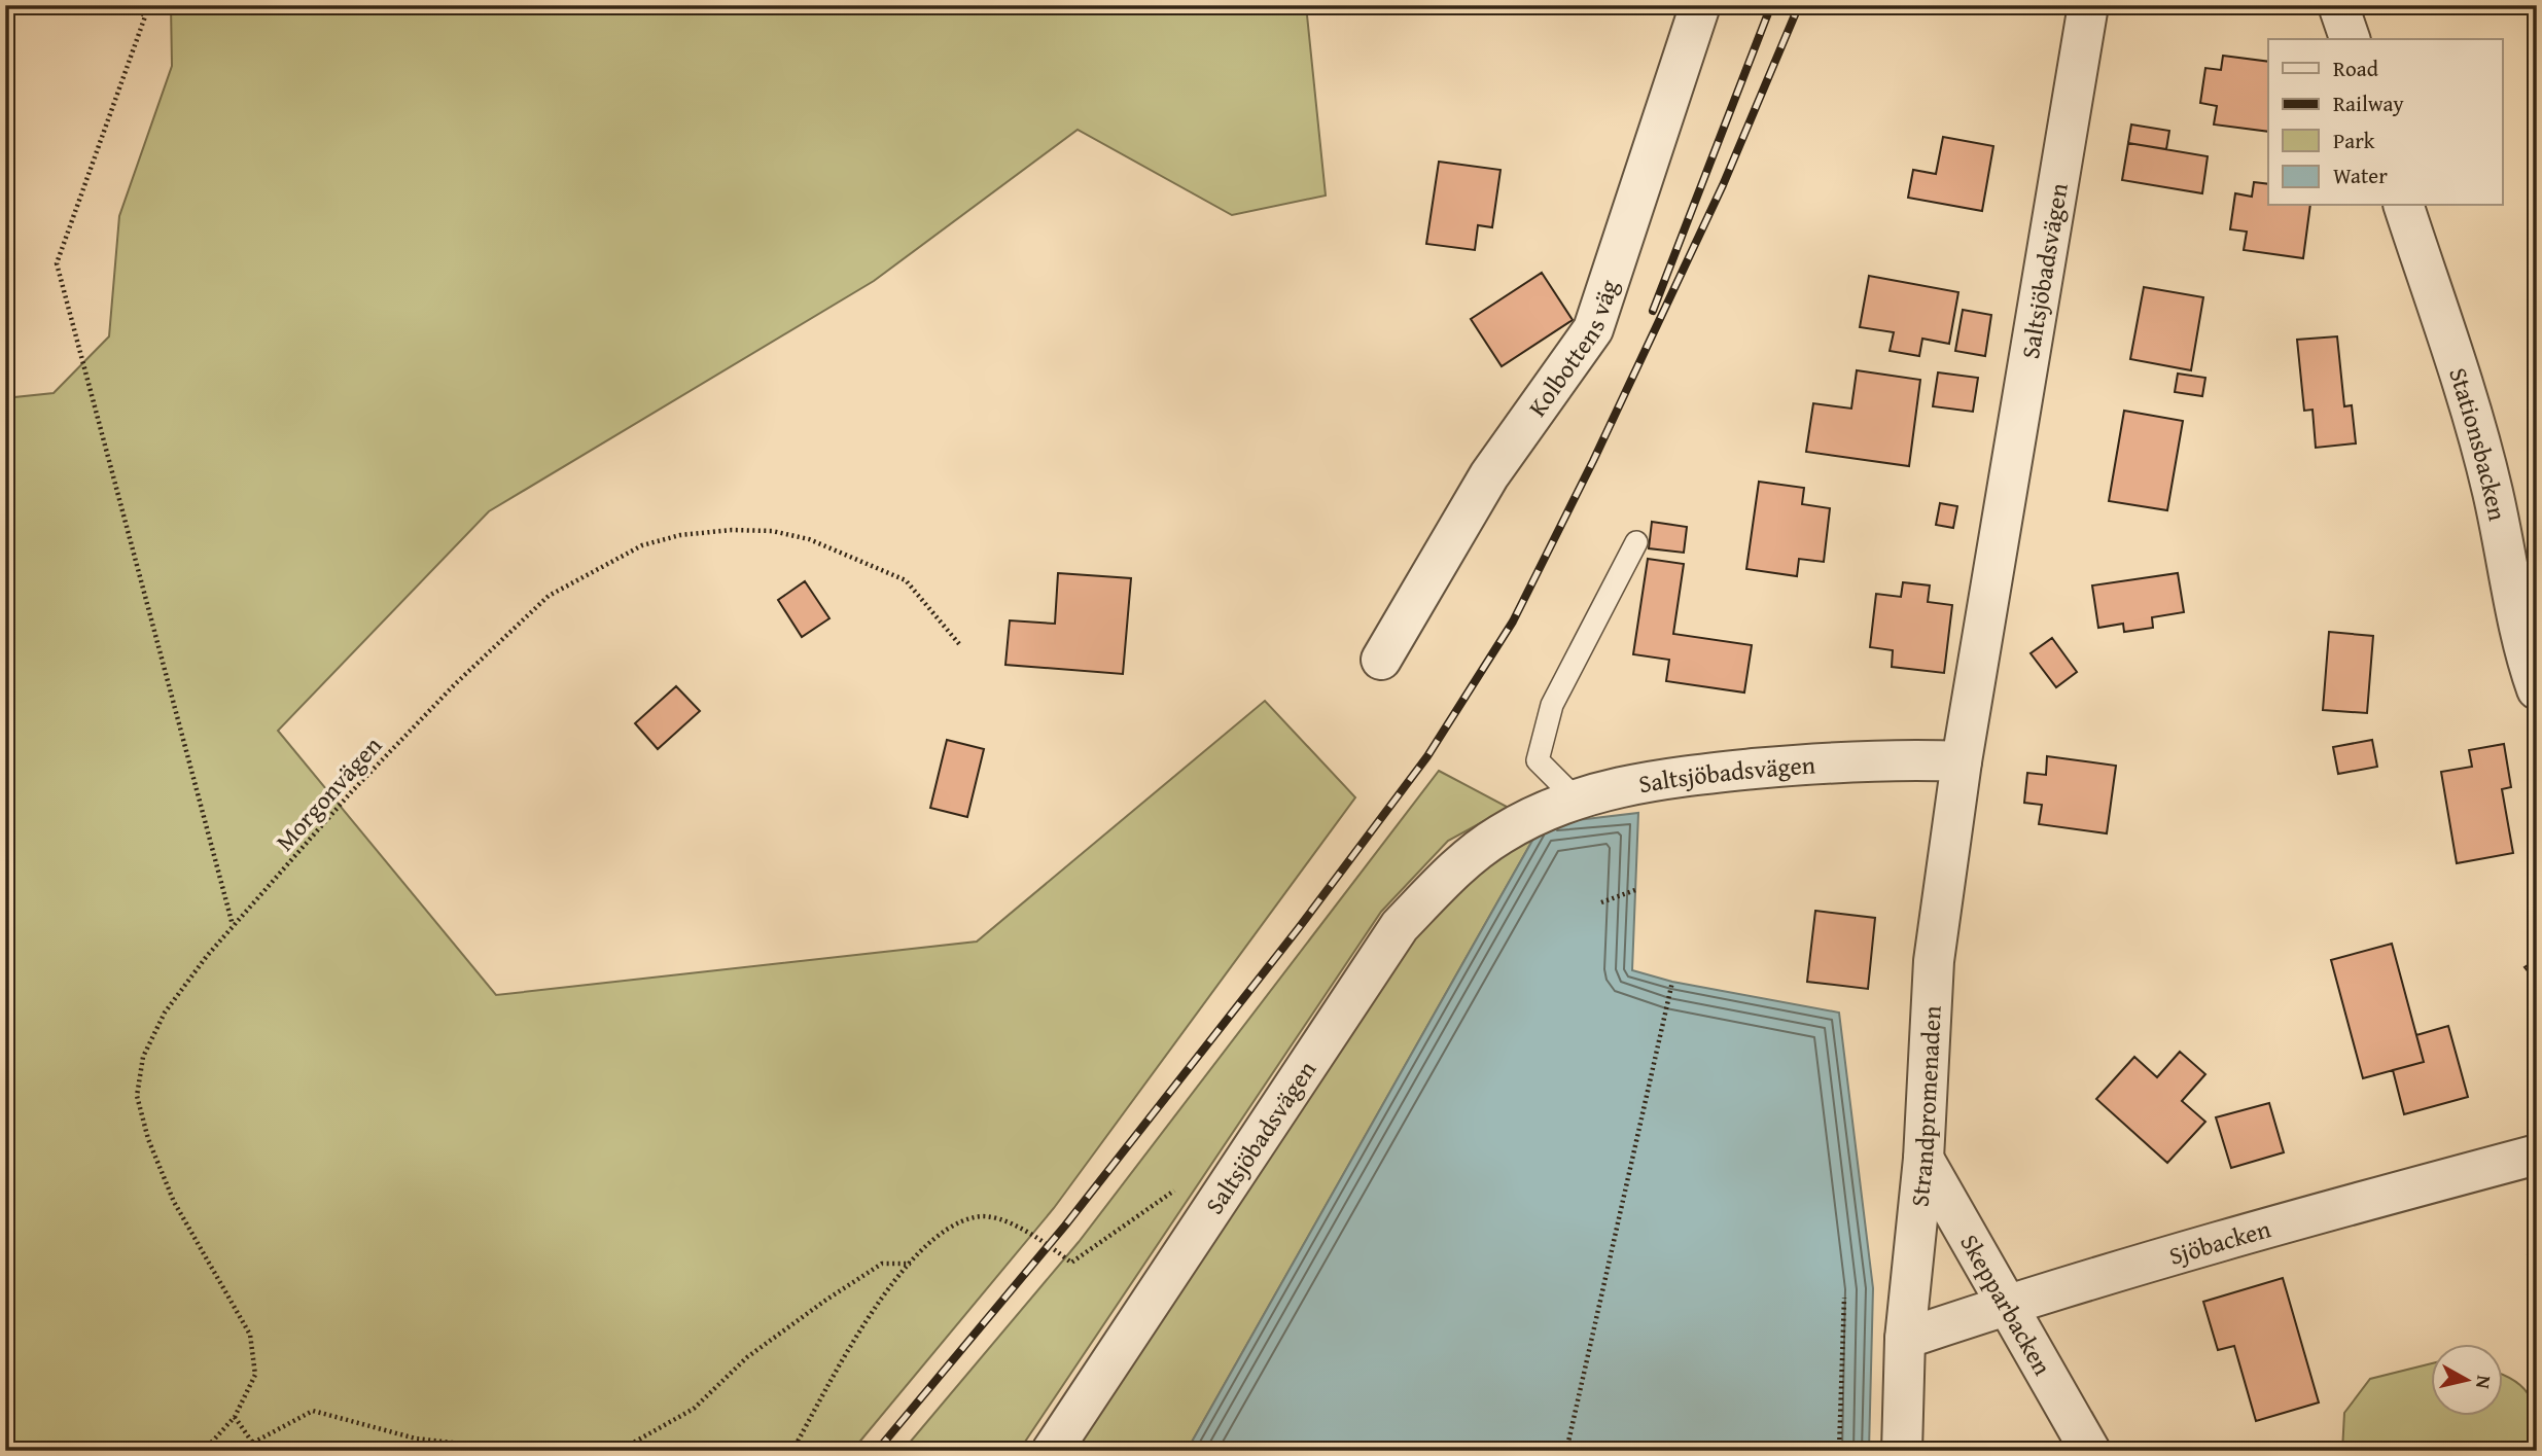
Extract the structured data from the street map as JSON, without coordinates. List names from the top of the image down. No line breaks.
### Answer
{"streets":{"street":["Saltsjöbadsvägen","Kolbottens väg","Stationsbacken","Strandpromenaden","Sjöbacken","Skepparbacken"],"path":["Morgonvägen"]},"crossings":[["Saltsjöbadsvägen","Strandpromenaden"],["Strandpromenaden","Sjöbacken"],["Strandpromenaden","Skepparbacken"],["Sjöbacken","Skepparbacken"]],"legend":["Road","Railway","Park","Water"],"north":"right"}
